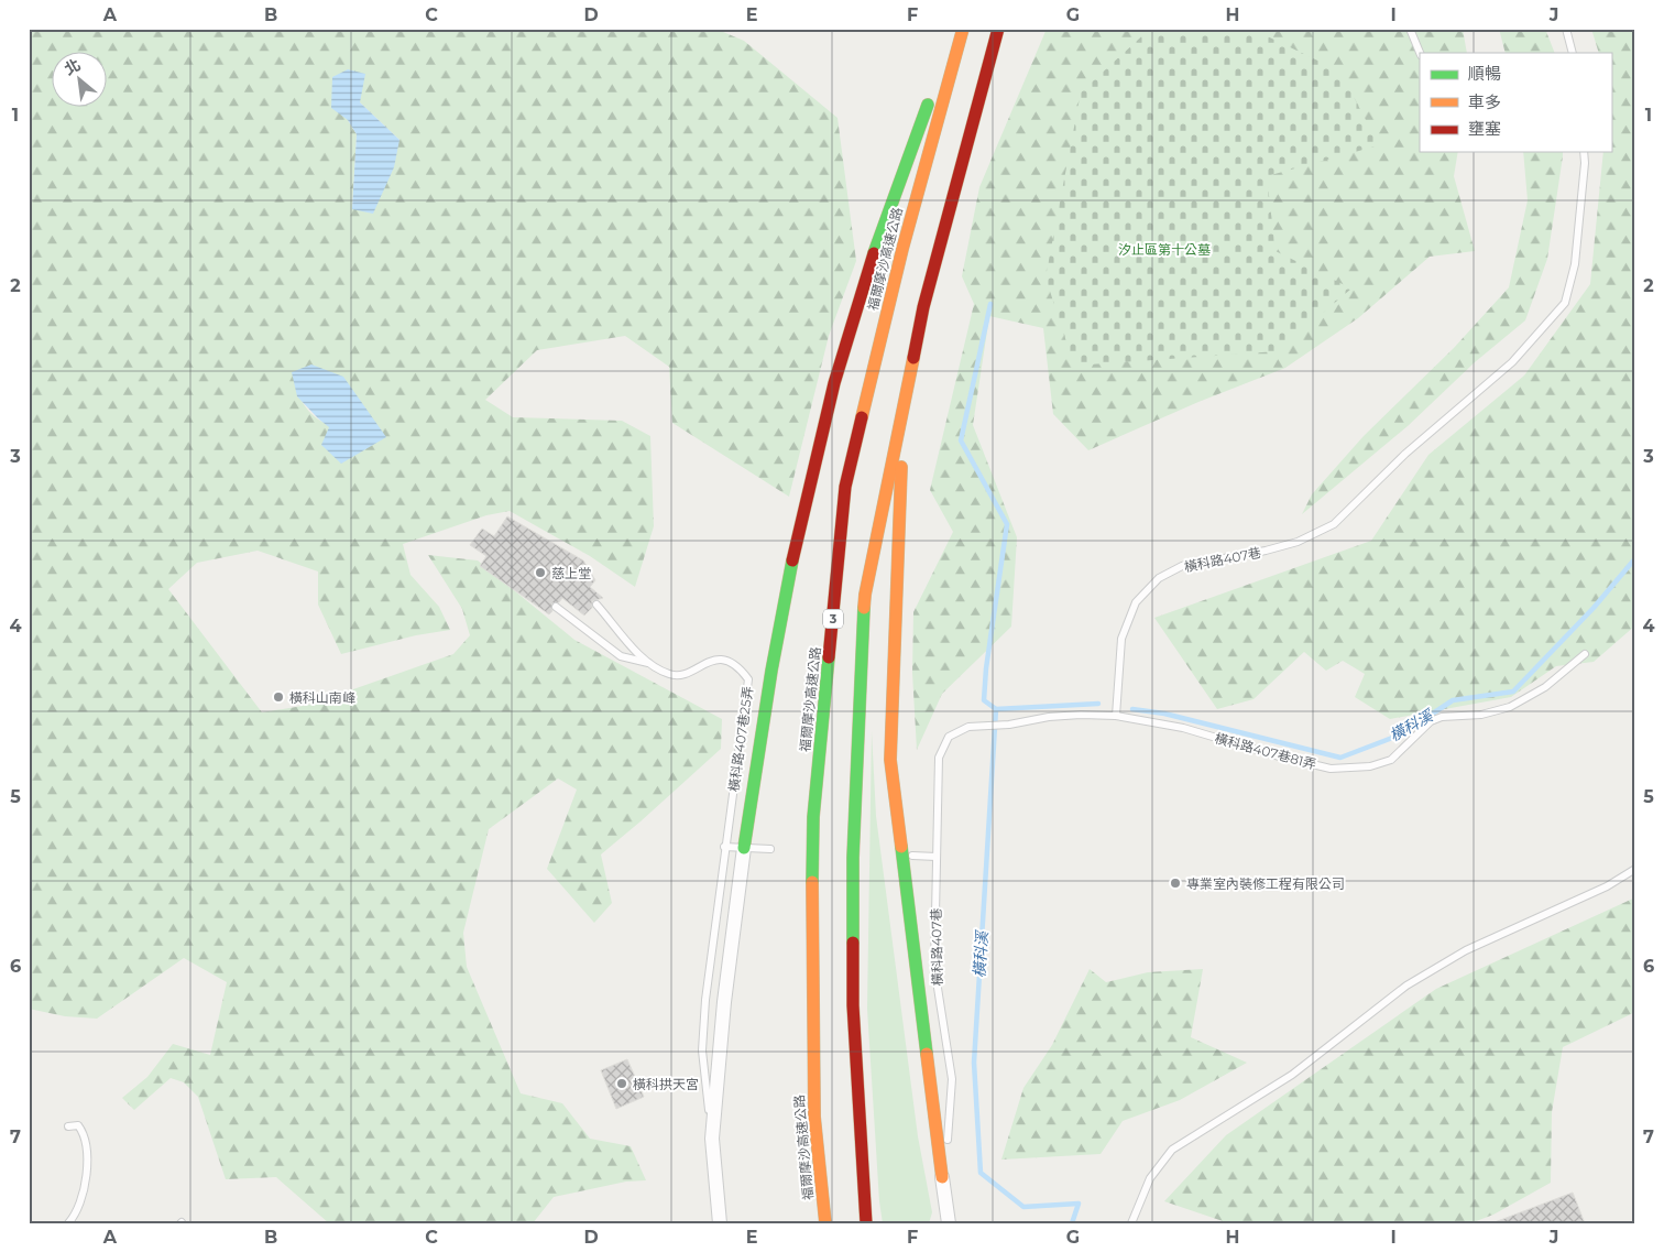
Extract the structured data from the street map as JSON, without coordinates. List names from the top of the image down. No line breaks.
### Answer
{"streets":{"highway":["福爾摩沙高速公路","3"],"street":["橫科路407巷"],"lane":["橫科路407巷25弄","橫科路407巷81弄"]},"crossings":[["橫科路407巷","橫科路407巷81弄"]],"water":["橫科溪"],"parks":["汐止區第十公墓"],"places":["慈上堂","橫科山南峰","專業室內裝修工程有限公司","橫科拱天宮"],"legend":["順暢","車多","壅塞"],"north":"top left","grid":{"columns":["A","B","C","D","E","F","G","H","I","J"],"rows":["1","2","3","4","5","6","7"]}}
